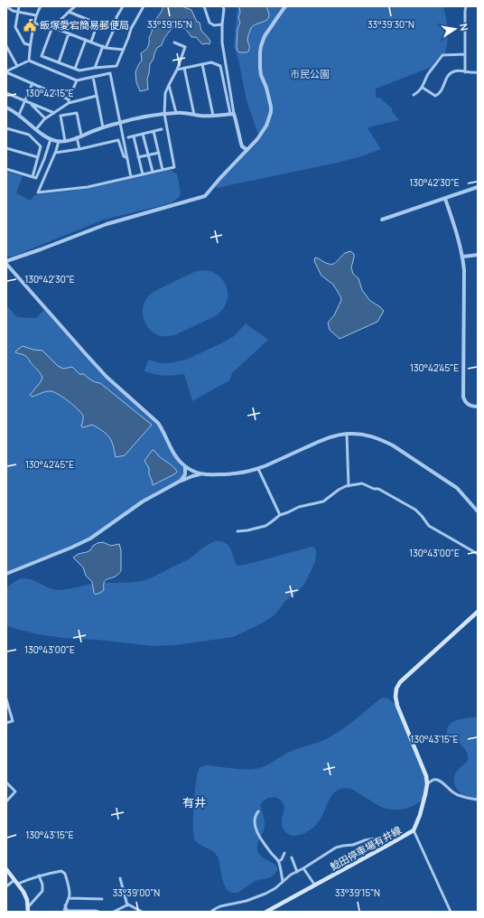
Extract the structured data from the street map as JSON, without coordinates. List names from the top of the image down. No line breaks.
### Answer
{"streets":{"main road":["鯰田停車場有井線"]},"districts":["有井"],"parks":["市民公園"],"places":{"public building":["飯塚愛宕簡易郵便局"]},"north":"right","coordinates":["33°39'15\"N","33°39'30\"N","130°42'15\"E","130°42'30\"E","130°42'45\"E","130°43'00\"E","130°43'15\"E","33°39'00\"N"]}
